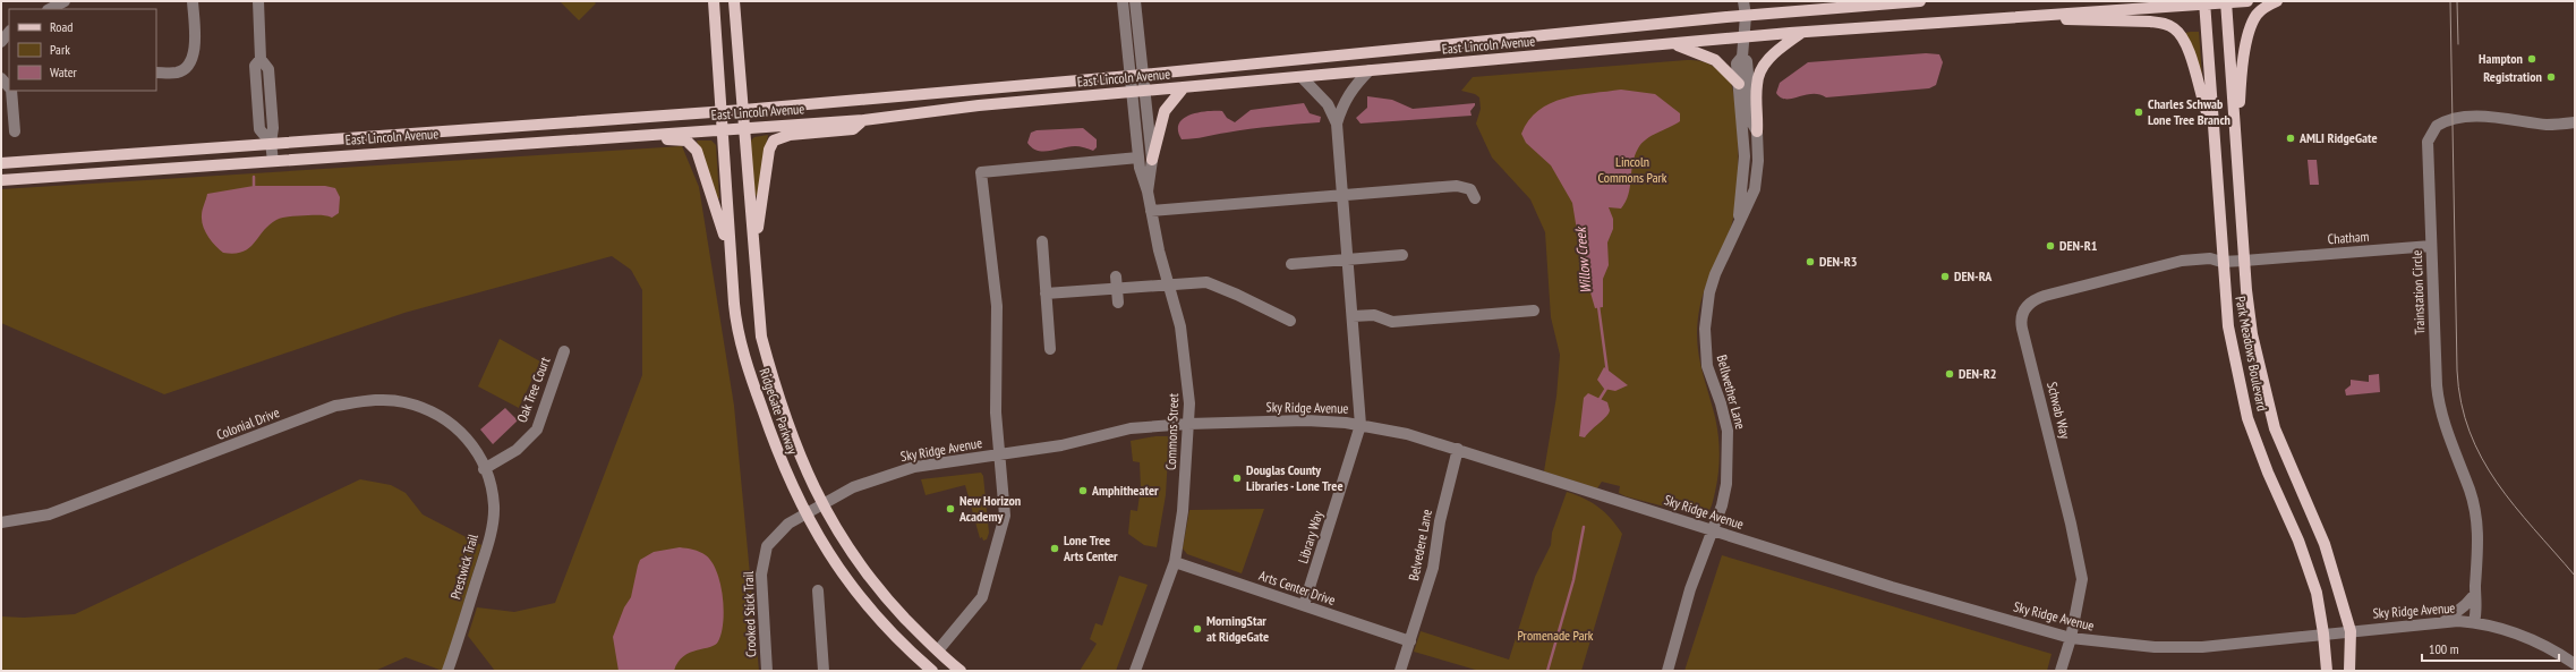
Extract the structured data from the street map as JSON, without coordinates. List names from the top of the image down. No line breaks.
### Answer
{"streets":{"main road":["East Lincoln Avenue","Park Meadows Boulevard","RidgeGate Parkway"],"street":["Chatham","Trainstation Circle","Oak Tree Court","Bellwether Lane","Sky Ridge Avenue","Schwab Way","Colonial Drive","Commons Street","Library Way","Belvedere Lane","Prestwick Trail","Arts Center Drive","Crooked Stick Trail"]},"crossings":[["East Lincoln Avenue","Park Meadows Boulevard"],["East Lincoln Avenue","RidgeGate Parkway"],["East Lincoln Avenue","Commons Street"],["Chatham","Trainstation Circle"],["Chatham","Park Meadows Boulevard"],["Chatham","Schwab Way"],["Trainstation Circle","Sky Ridge Avenue"],["Park Meadows Boulevard","Sky Ridge Avenue"],["Park Meadows Boulevard","Schwab Way"],["Oak Tree Court","Colonial Drive"],["Oak Tree Court","Prestwick Trail"],["Bellwether Lane","Sky Ridge Avenue"],["Sky Ridge Avenue","Schwab Way"],["Sky Ridge Avenue","RidgeGate Parkway"],["Sky Ridge Avenue","Commons Street"],["Sky Ridge Avenue","Library Way"],["Sky Ridge Avenue","Belvedere Lane"],["Sky Ridge Avenue","Crooked Stick Trail"],["RidgeGate Parkway","Crooked Stick Trail"],["Colonial Drive","Prestwick Trail"],["Commons Street","Arts Center Drive"],["Library Way","Arts Center Drive"],["Belvedere Lane","Arts Center Drive"]],"water":["Willow Creek"],"parks":["Lincoln Commons Park","Promenade Park"],"places":["Hampton","Registration","Charles Schwab Lone Tree Branch","AMLI RidgeGate","DEN-R1","DEN-R3","DEN-RA","DEN-R2","Douglas County Libraries - Lone Tree","Amphitheater","New Horizon Academy","Lone Tree Arts Center","MorningStar at RidgeGate"],"legend":["Road","Park","Water"],"scale_bar":"100 m"}
